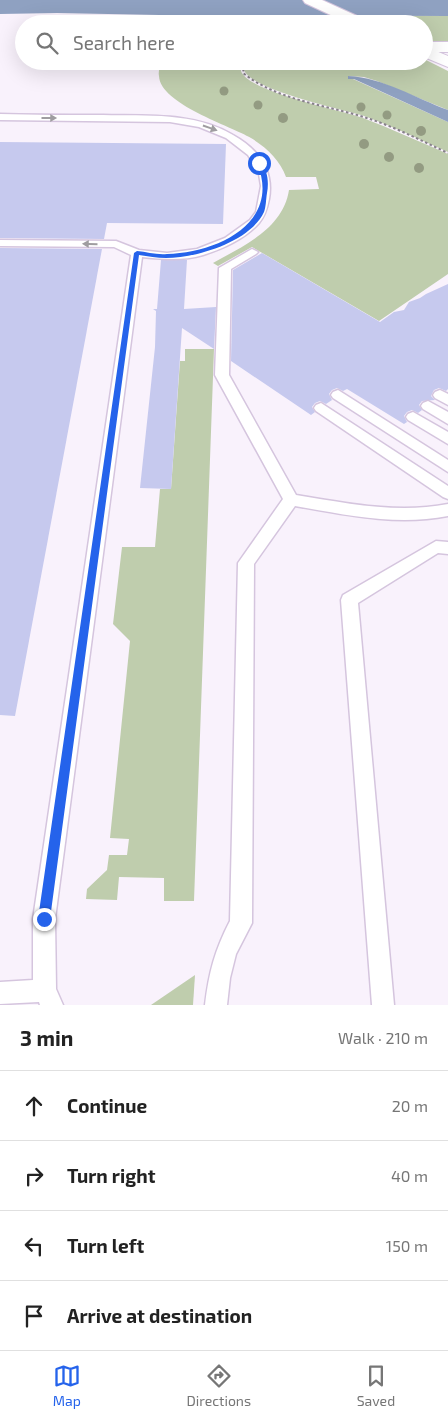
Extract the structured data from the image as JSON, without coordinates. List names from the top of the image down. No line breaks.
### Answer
{"page":{"search":"Search here","heading":["3 min","Walk · 210 m"],"list":[["Continue","20 m"],["Turn right","40 m"],["Turn left","150 m"],"Arrive at destination"],"nav":["Map","Directions","Saved"]}}
